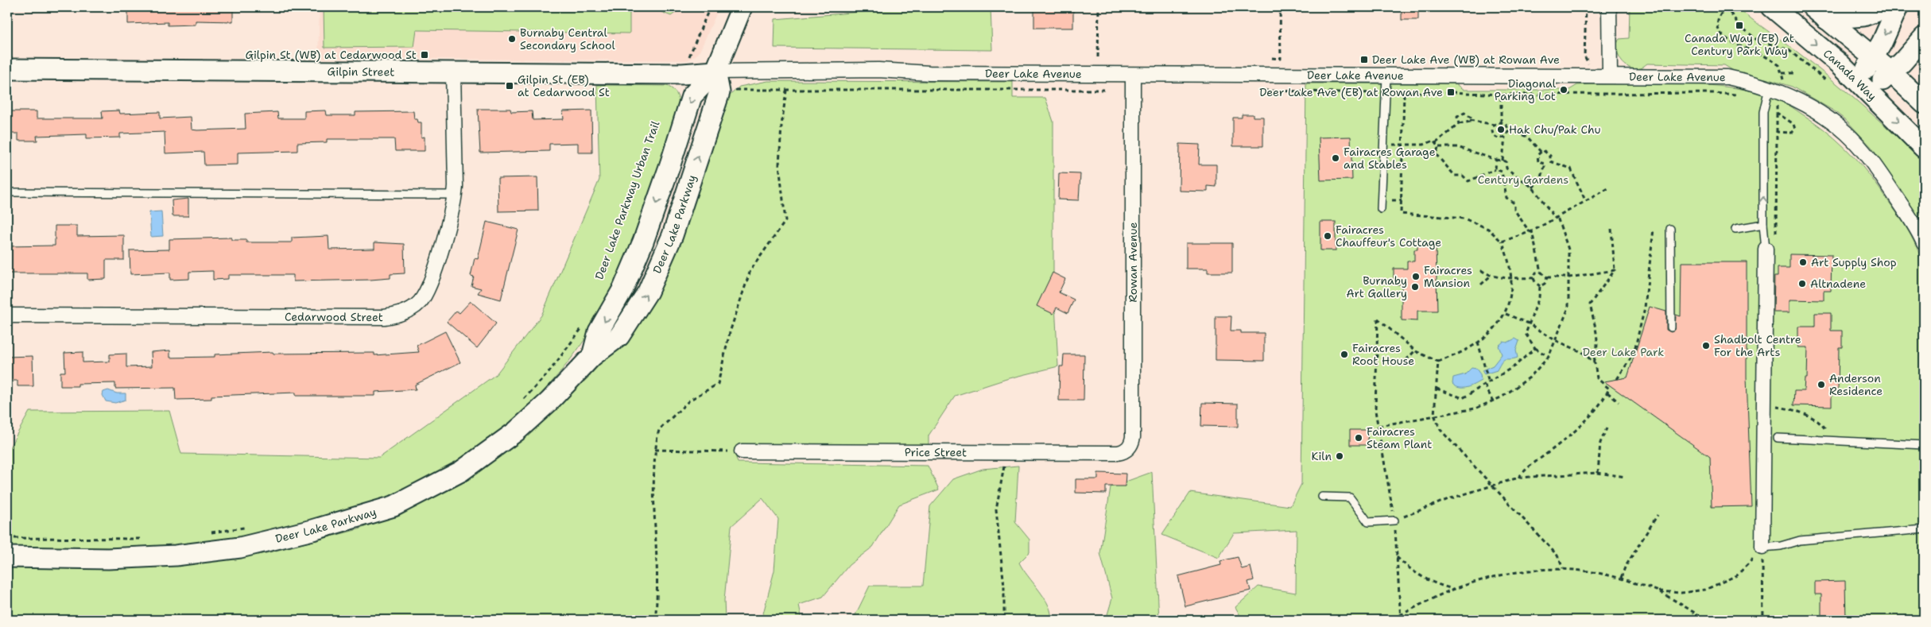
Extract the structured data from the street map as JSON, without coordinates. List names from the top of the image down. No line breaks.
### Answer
{"streets":{"main road":["Gilpin Street","Canada Way","Deer Lake Parkway"],"street":["Deer Lake Avenue","Rowan Avenue","Cedarwood Street","Price Street"]},"crossings":[["Gilpin Street","Deer Lake Avenue"],["Gilpin Street","Deer Lake Parkway"],["Gilpin Street","Cedarwood Street"],["Deer Lake Avenue","Deer Lake Parkway"],["Deer Lake Avenue","Rowan Avenue"],["Rowan Avenue","Price Street"]],"parks":["Century Gardens","Deer Lake Park"],"places":{"transit":["Canada Way (EB) at Century Park Way","Gilpin St (WB) at Cedarwood St","Deer Lake Ave (WB) at Rowan Ave","Gilpin St (EB) at Cedarwood St","Deer Lake Ave (EB) at Rowan Ave"],"other":["Burnaby Central Secondary School","Diagonal Parking Lot","Hak Chu/Pak Chu","Fairacres Garage and Stables","Fairacres Chauffeur's Cottage","Art Supply Shop","Fairacres Mansion","Altnadene","Burnaby Art Gallery","Shadbolt Centre For the Arts","Fairacres Root House","Anderson Residence","Fairacres Steam Plant","Kiln"]}}
